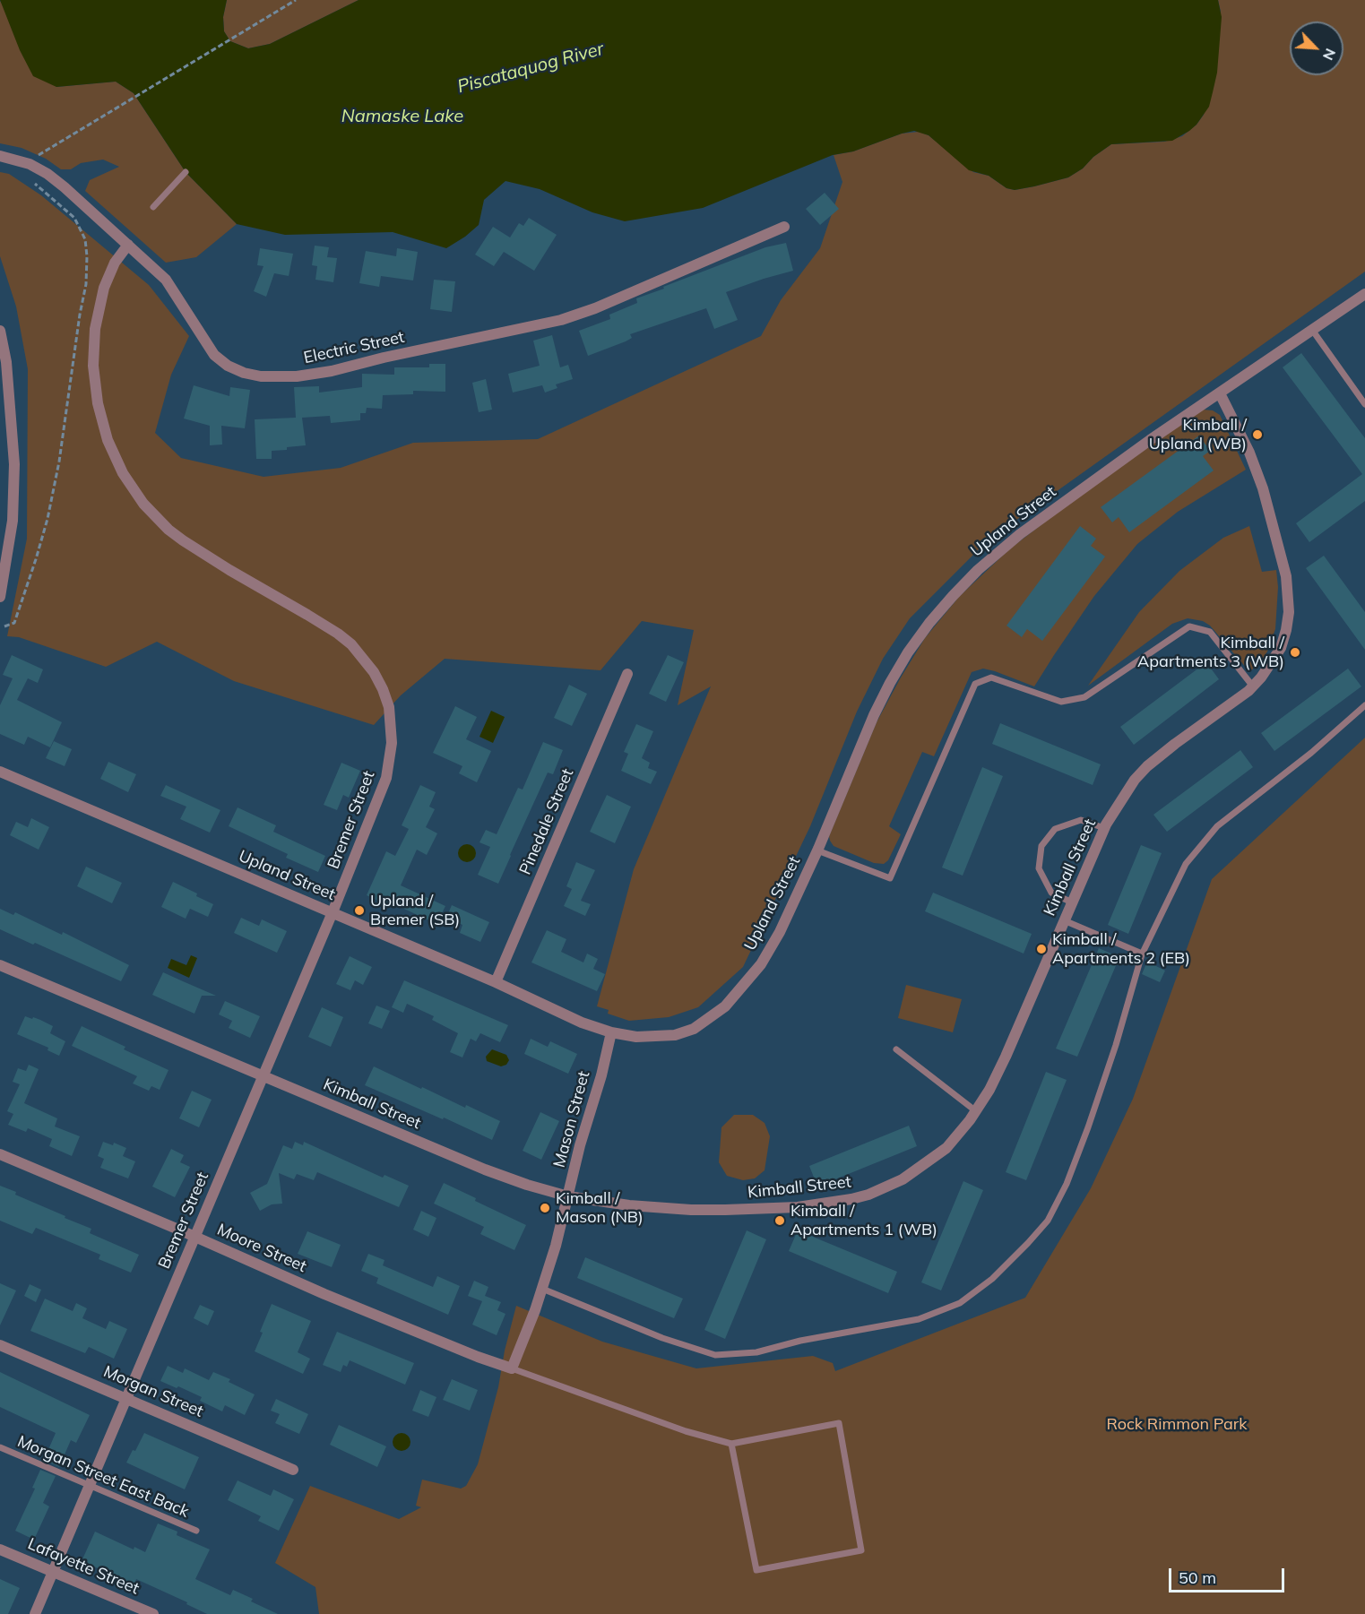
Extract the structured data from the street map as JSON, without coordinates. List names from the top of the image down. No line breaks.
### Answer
{"streets":{"street":["Electric Street","Upland Street","Bremer Street","Pinedale Street","Kimball Street","Mason Street","Moore Street","Morgan Street","Lafayette Street"],"lane":["Morgan Street East Back"]},"crossings":[["Electric Street","Bremer Street"],["Upland Street","Bremer Street"],["Upland Street","Pinedale Street"],["Upland Street","Kimball Street"],["Upland Street","Mason Street"],["Bremer Street","Kimball Street"],["Bremer Street","Moore Street"],["Bremer Street","Morgan Street"],["Bremer Street","Morgan Street East Back"],["Bremer Street","Lafayette Street"],["Kimball Street","Mason Street"],["Mason Street","Moore Street"]],"water":["Piscataquog River","Namaske Lake"],"parks":["Rock Rimmon Park"],"places":["Kimball / Upland (WB)","Kimball / Apartments 3 (WB)","Upland / Bremer (SB)","Kimball / Apartments 2 (EB)","Kimball / Mason (NB)","Kimball / Apartments 1 (WB)"],"scale_bar":"50 m","north":"bottom right"}
